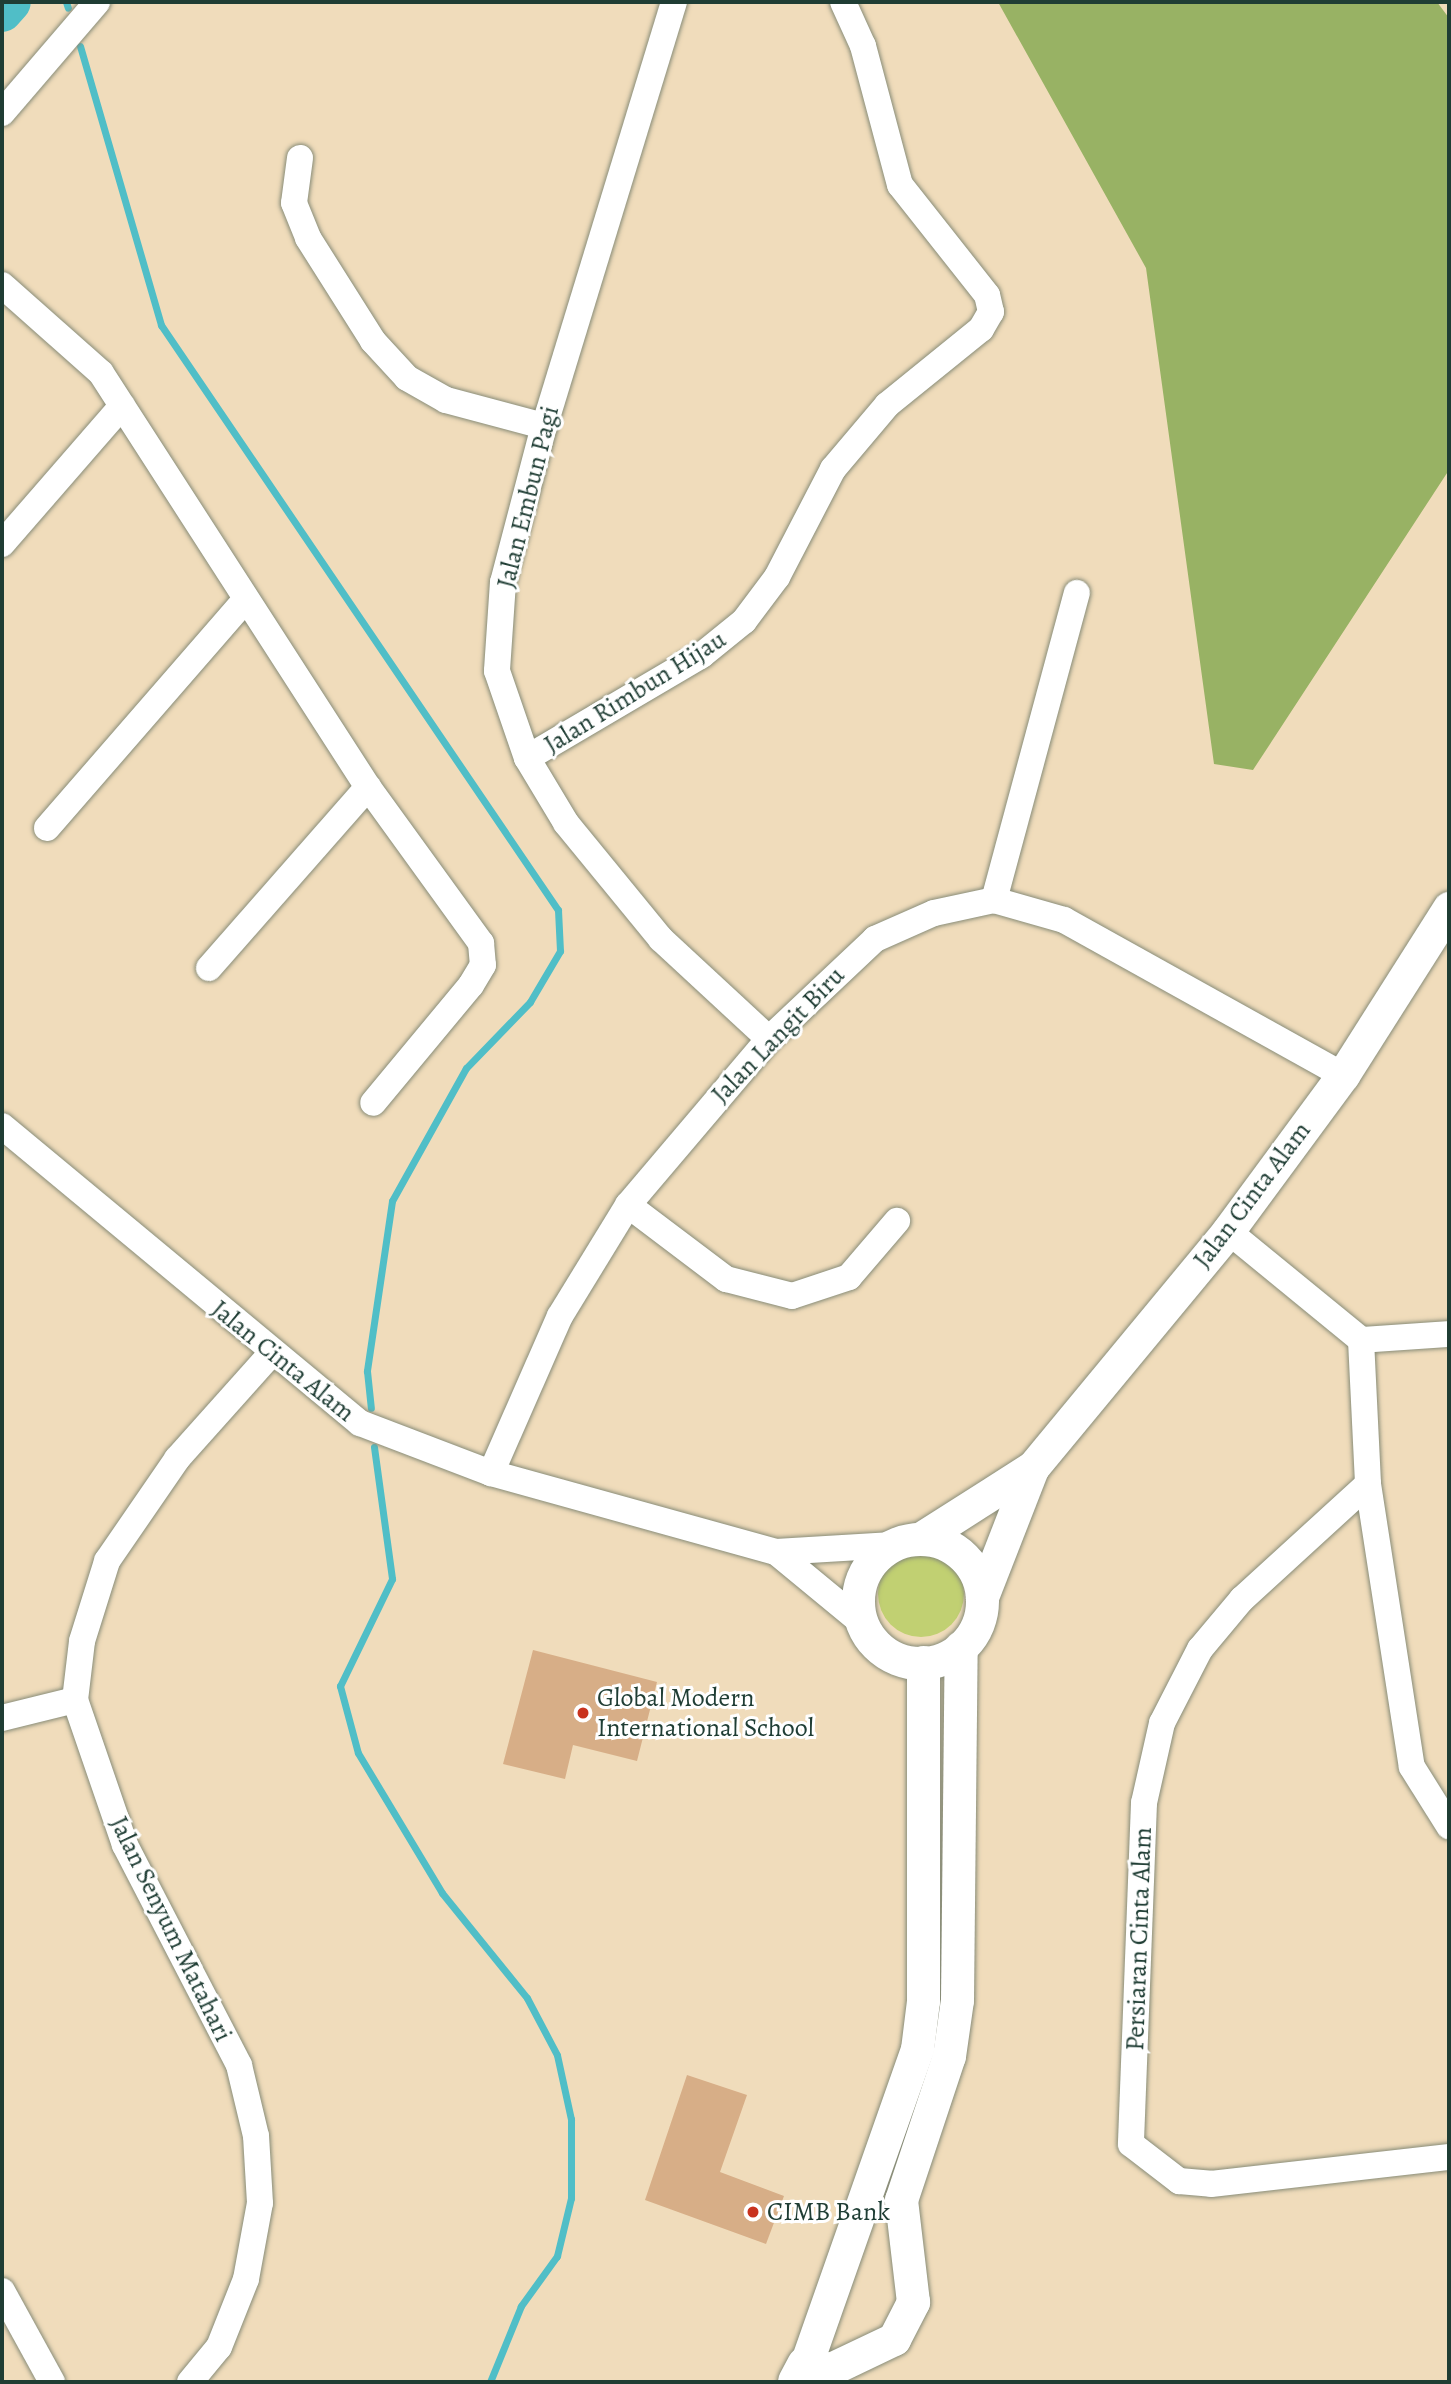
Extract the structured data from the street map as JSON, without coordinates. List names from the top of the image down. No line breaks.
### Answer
{"streets":{"street":["Jalan Embun Pagi","Jalan Rimbun Hijau","Jalan Langit Biru","Jalan Cinta Alam","Jalan Senyum Matahari","Persiaran Cinta Alam"]},"crossings":[["Jalan Embun Pagi","Jalan Rimbun Hijau"],["Jalan Embun Pagi","Jalan Langit Biru"],["Jalan Langit Biru","Jalan Cinta Alam"],["Jalan Cinta Alam","Jalan Senyum Matahari"]],"places":["Global Modern International School","CIMB Bank"]}
